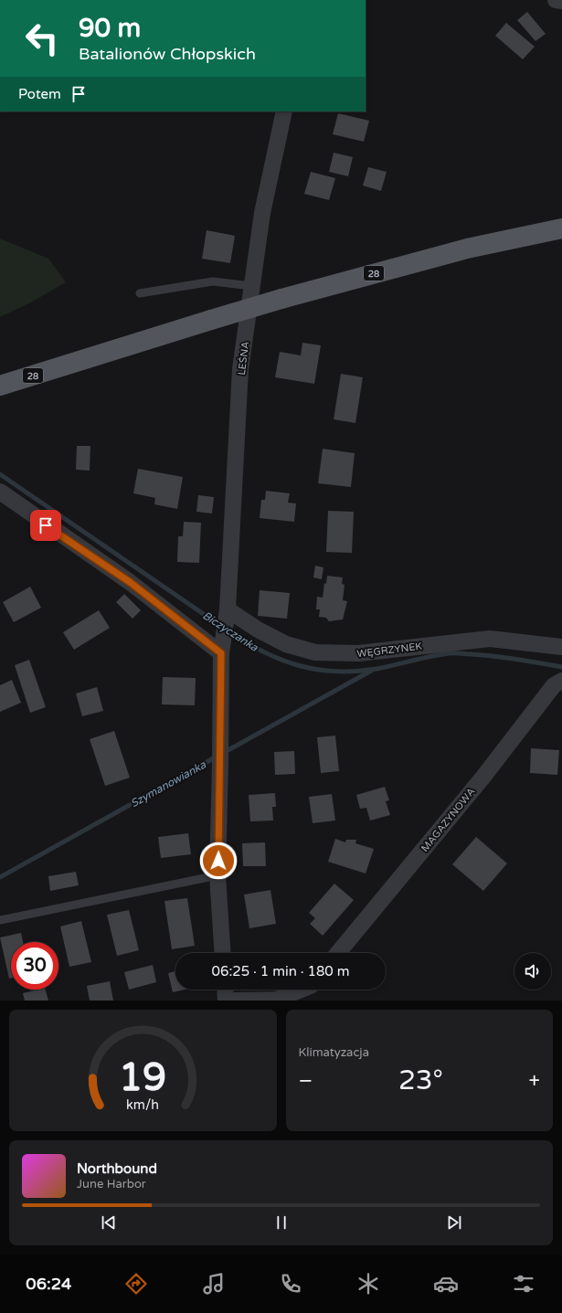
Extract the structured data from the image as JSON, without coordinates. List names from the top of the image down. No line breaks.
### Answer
{"streets":{"main road":["28"],"street":["LEŚNA","WĘGRZYNEK","MAGAZYNOWA"]},"crossings":[["LEŚNA","WĘGRZYNEK"]],"water":["Biczyczanka","Szymanowianka"],"page":{"turn":["90 m","Batalionów Chłopskich"],"then":"Potem","limit":"30","trip":"06:25 · 1 min · 180 m","tile":"Klimatyzacja","heat":["−","23°","+"],"song":["Northbound","June Harbor"],"tabs":"06:24","gauge":["19","km/h"]}}
